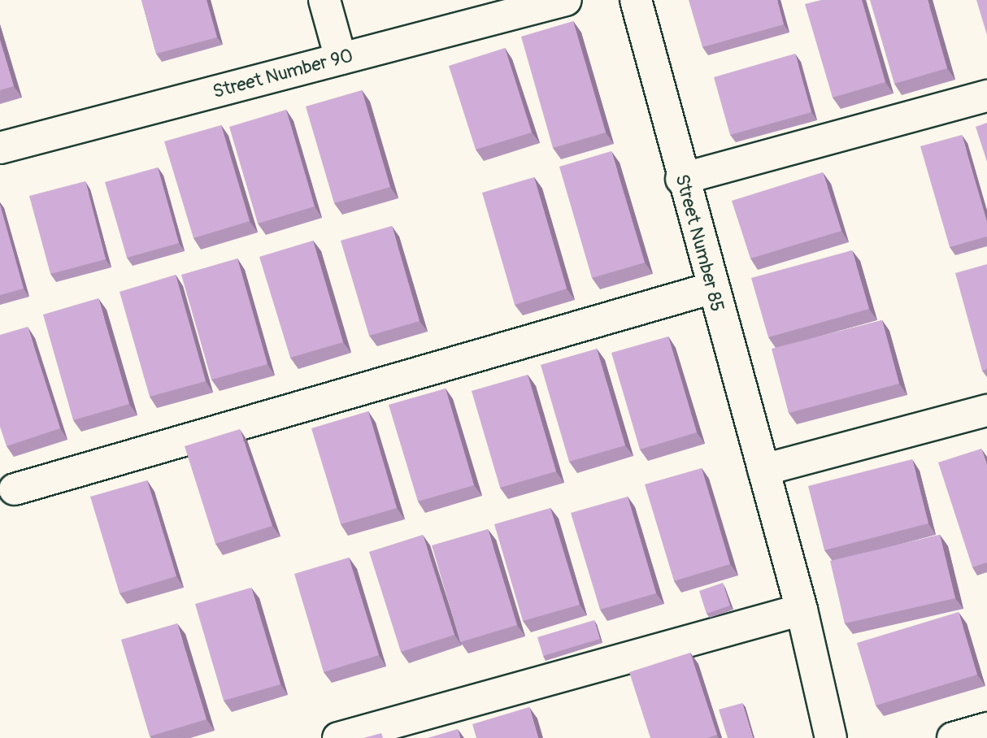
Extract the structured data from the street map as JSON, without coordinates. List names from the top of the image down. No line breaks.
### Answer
{"streets":{"street":["Street Number 90","Street Number 85"]}}
